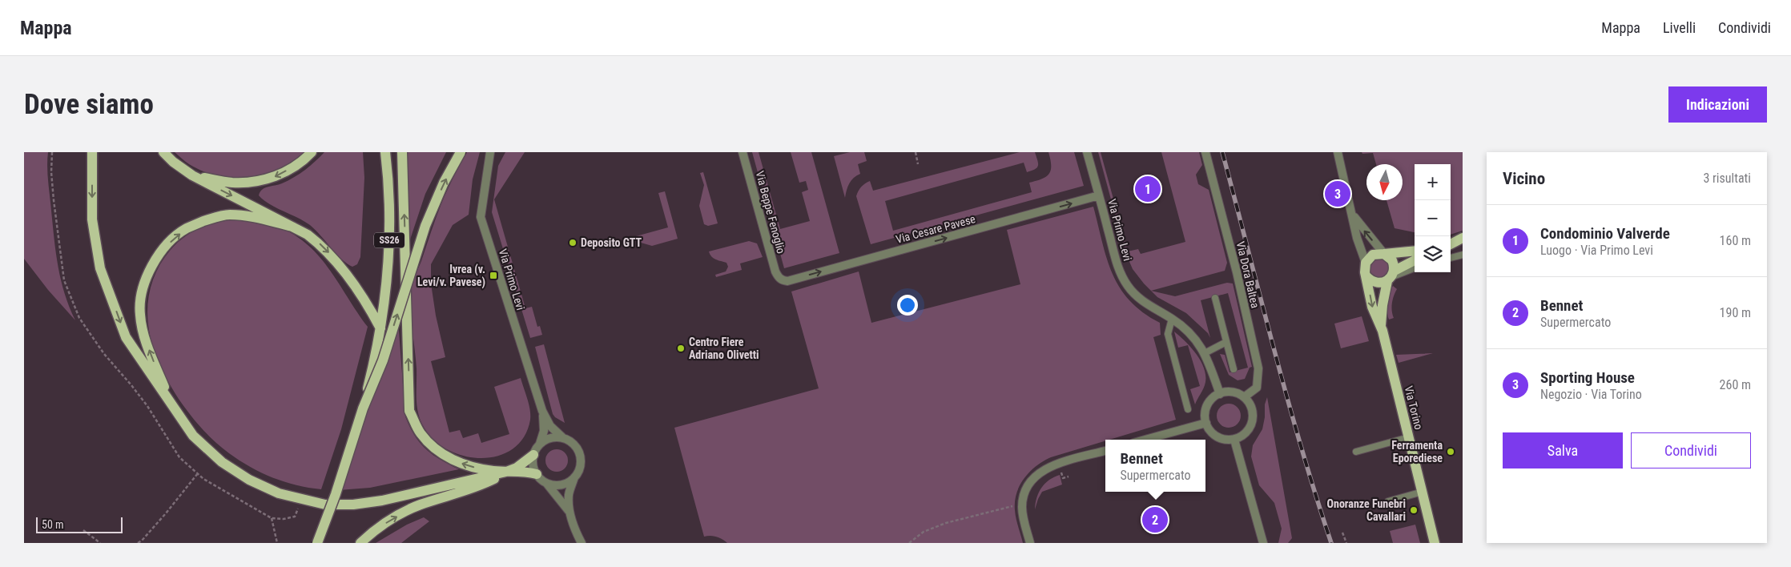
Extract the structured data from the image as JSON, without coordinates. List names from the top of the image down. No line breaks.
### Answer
{"streets":{"main road":["SS26","Via Torino"],"street":["Via Beppe Fenoglio","Via Cesare Pavese","Via Primo Levi","Via Dora Baltea"]},"crossings":[["Via Beppe Fenoglio","Via Cesare Pavese"],["Via Cesare Pavese","Via Primo Levi"],["Via Primo Levi","Via Dora Baltea"]],"one_way":["Via Cesare Pavese"],"places":{"other":["Deposito GTT","Centro Fiere Adriano Olivetti","Ferramenta Eporediese","Onoranze Funebri Cavallari"],"transit":["Ivrea (v. Levi/v. Pavese)"]},"scale_bar":"50 m","north":"bottom","page":{"header":"Mappa","nav":["Mappa","Livelli","Condividi"],"buttons":["Indicazioni",["Salva","Condividi"]],"title":"Dove siamo","heading":["Vicino","3 risultati"],"map_buttons":["+","−"],"pins":["1","3","2"],"list":[{"mark":"1","name":"Condominio Valverde","note":"Luogo · Via Primo Levi","value":"160 m"},{"mark":"2","name":"Bennet","note":"Supermercato","value":"190 m"},{"mark":"3","name":"Sporting House","note":"Negozio · Via Torino","value":"260 m"}],"popup":["Bennet","Supermercato"],"scale":"50 m"}}
